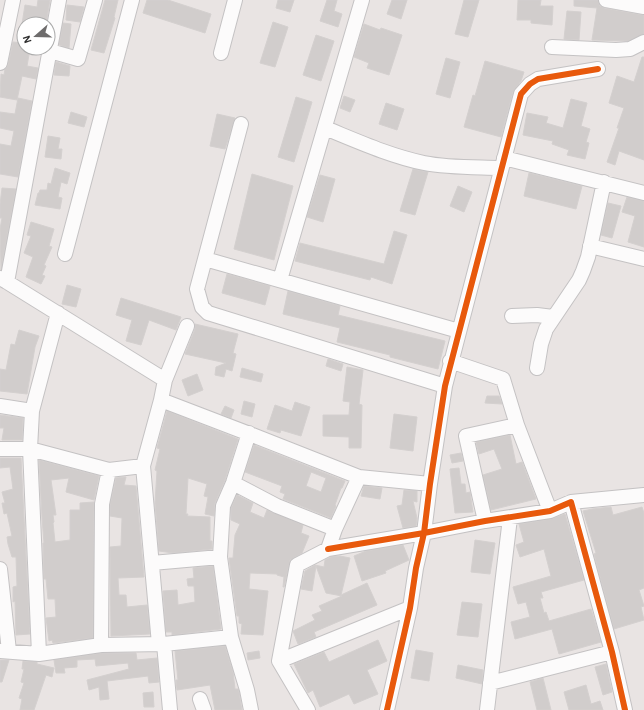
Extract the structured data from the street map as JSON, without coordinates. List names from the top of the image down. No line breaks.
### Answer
{"north":"left"}
